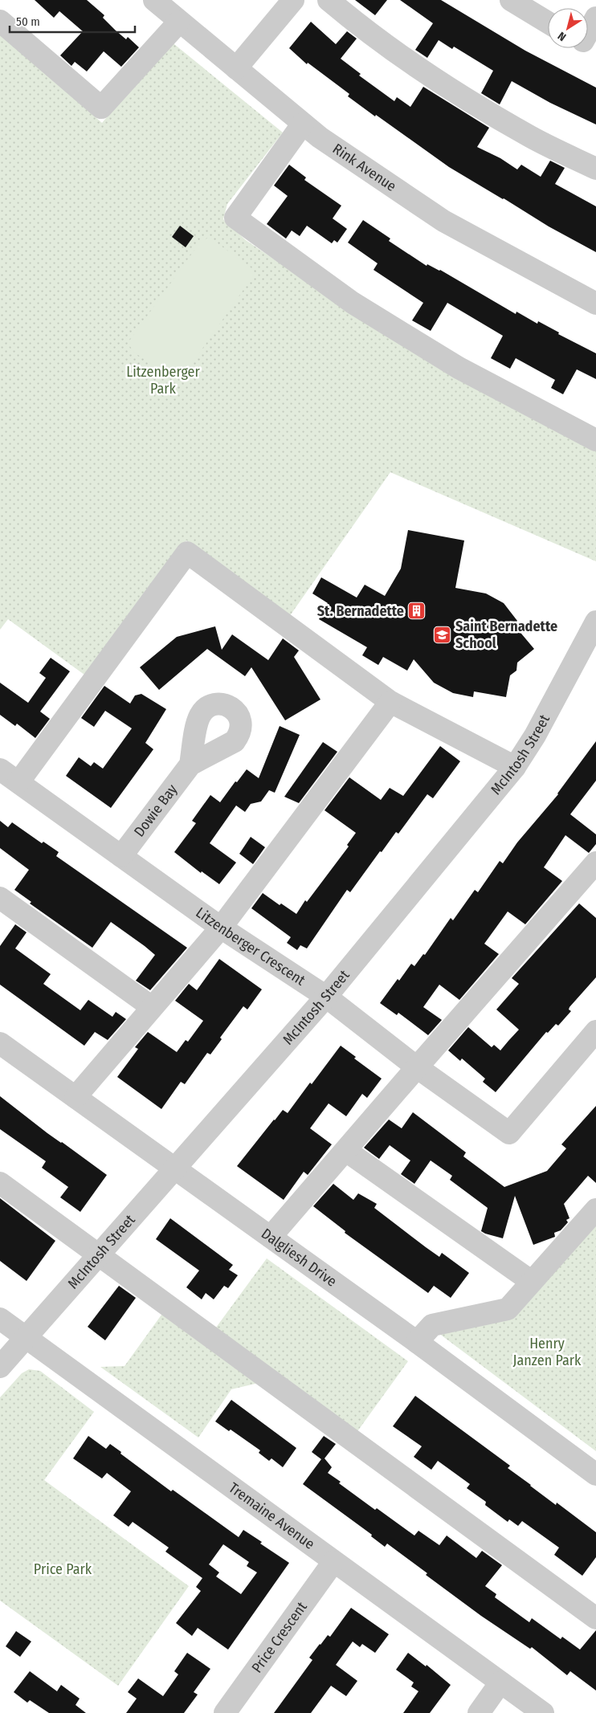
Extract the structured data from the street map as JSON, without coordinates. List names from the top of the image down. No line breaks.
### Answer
{"streets":{"street":["Rink Avenue","McIntosh Street","Dowie Bay","Litzenberger Crescent","Dalgliesh Drive","Tremaine Avenue","Price Crescent"]},"crossings":[["McIntosh Street","Litzenberger Crescent"],["McIntosh Street","Dalgliesh Drive"],["McIntosh Street","Tremaine Avenue"],["Dowie Bay","Litzenberger Crescent"],["Tremaine Avenue","Price Crescent"]],"parks":["Litzenberger Park","Henry Janzen Park","Price Park"],"places":{"building":["St. Bernadette"],"school or university":["Saint Bernadette School"]},"scale_bar":"50 m","north":"bottom left"}
